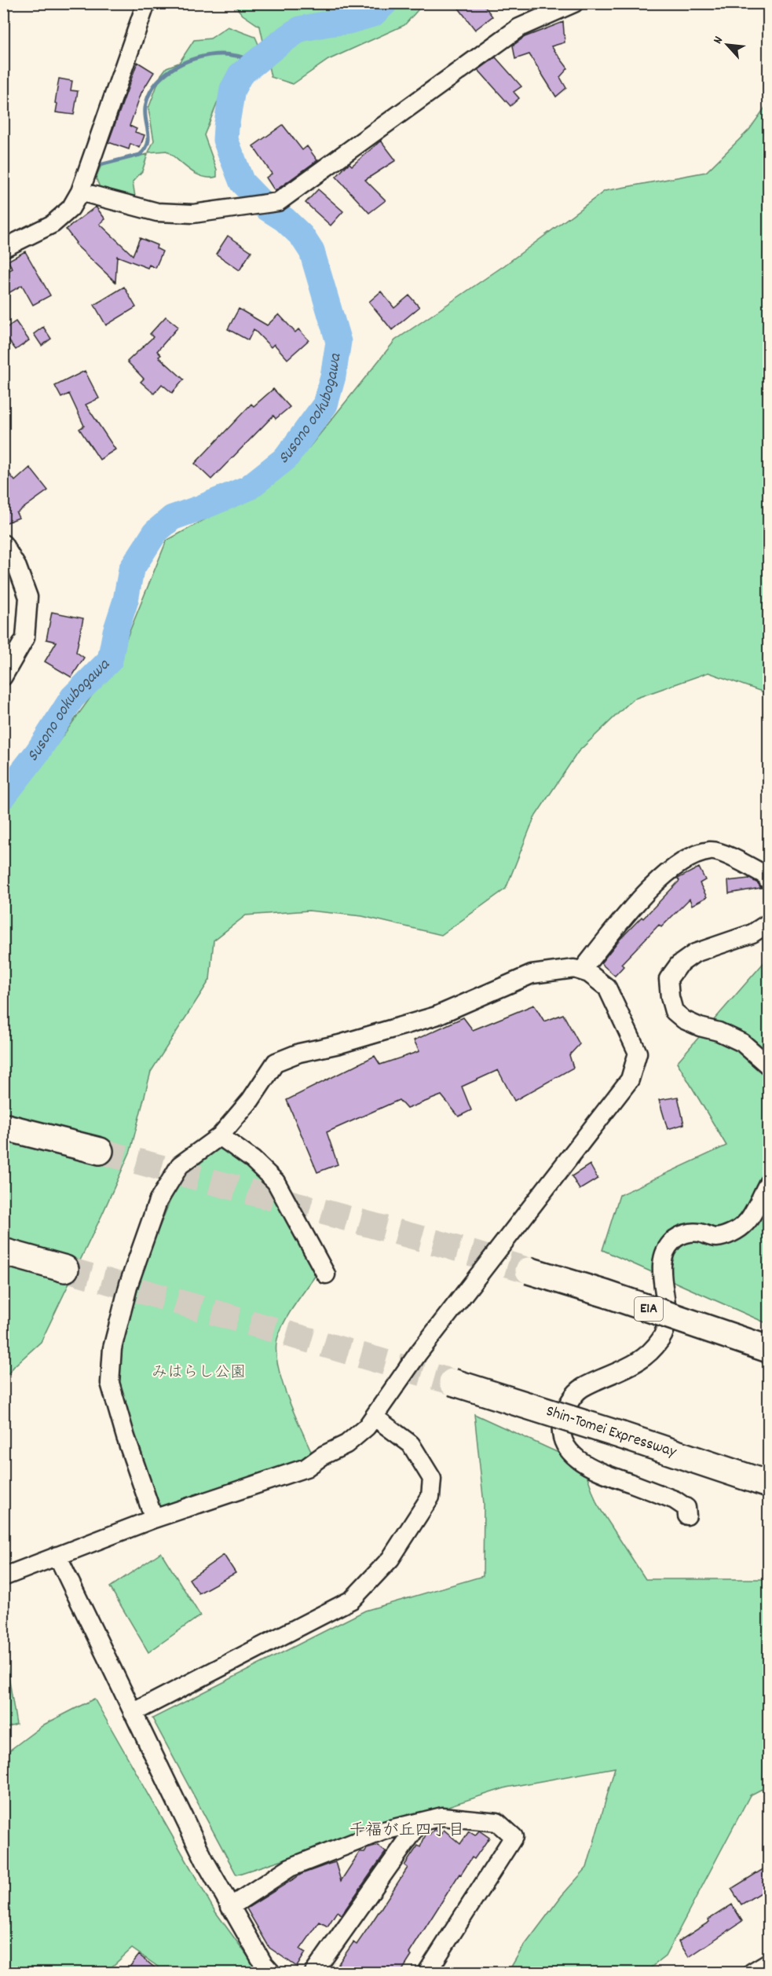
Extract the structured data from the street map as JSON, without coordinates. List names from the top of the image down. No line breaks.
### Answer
{"streets":{"highway":["E1A","Shin-Tomei Expressway"]},"districts":["千福が丘四丁目"],"water":["Susono ookubogawa"],"parks":["みはらし公園"],"north":"top left"}
